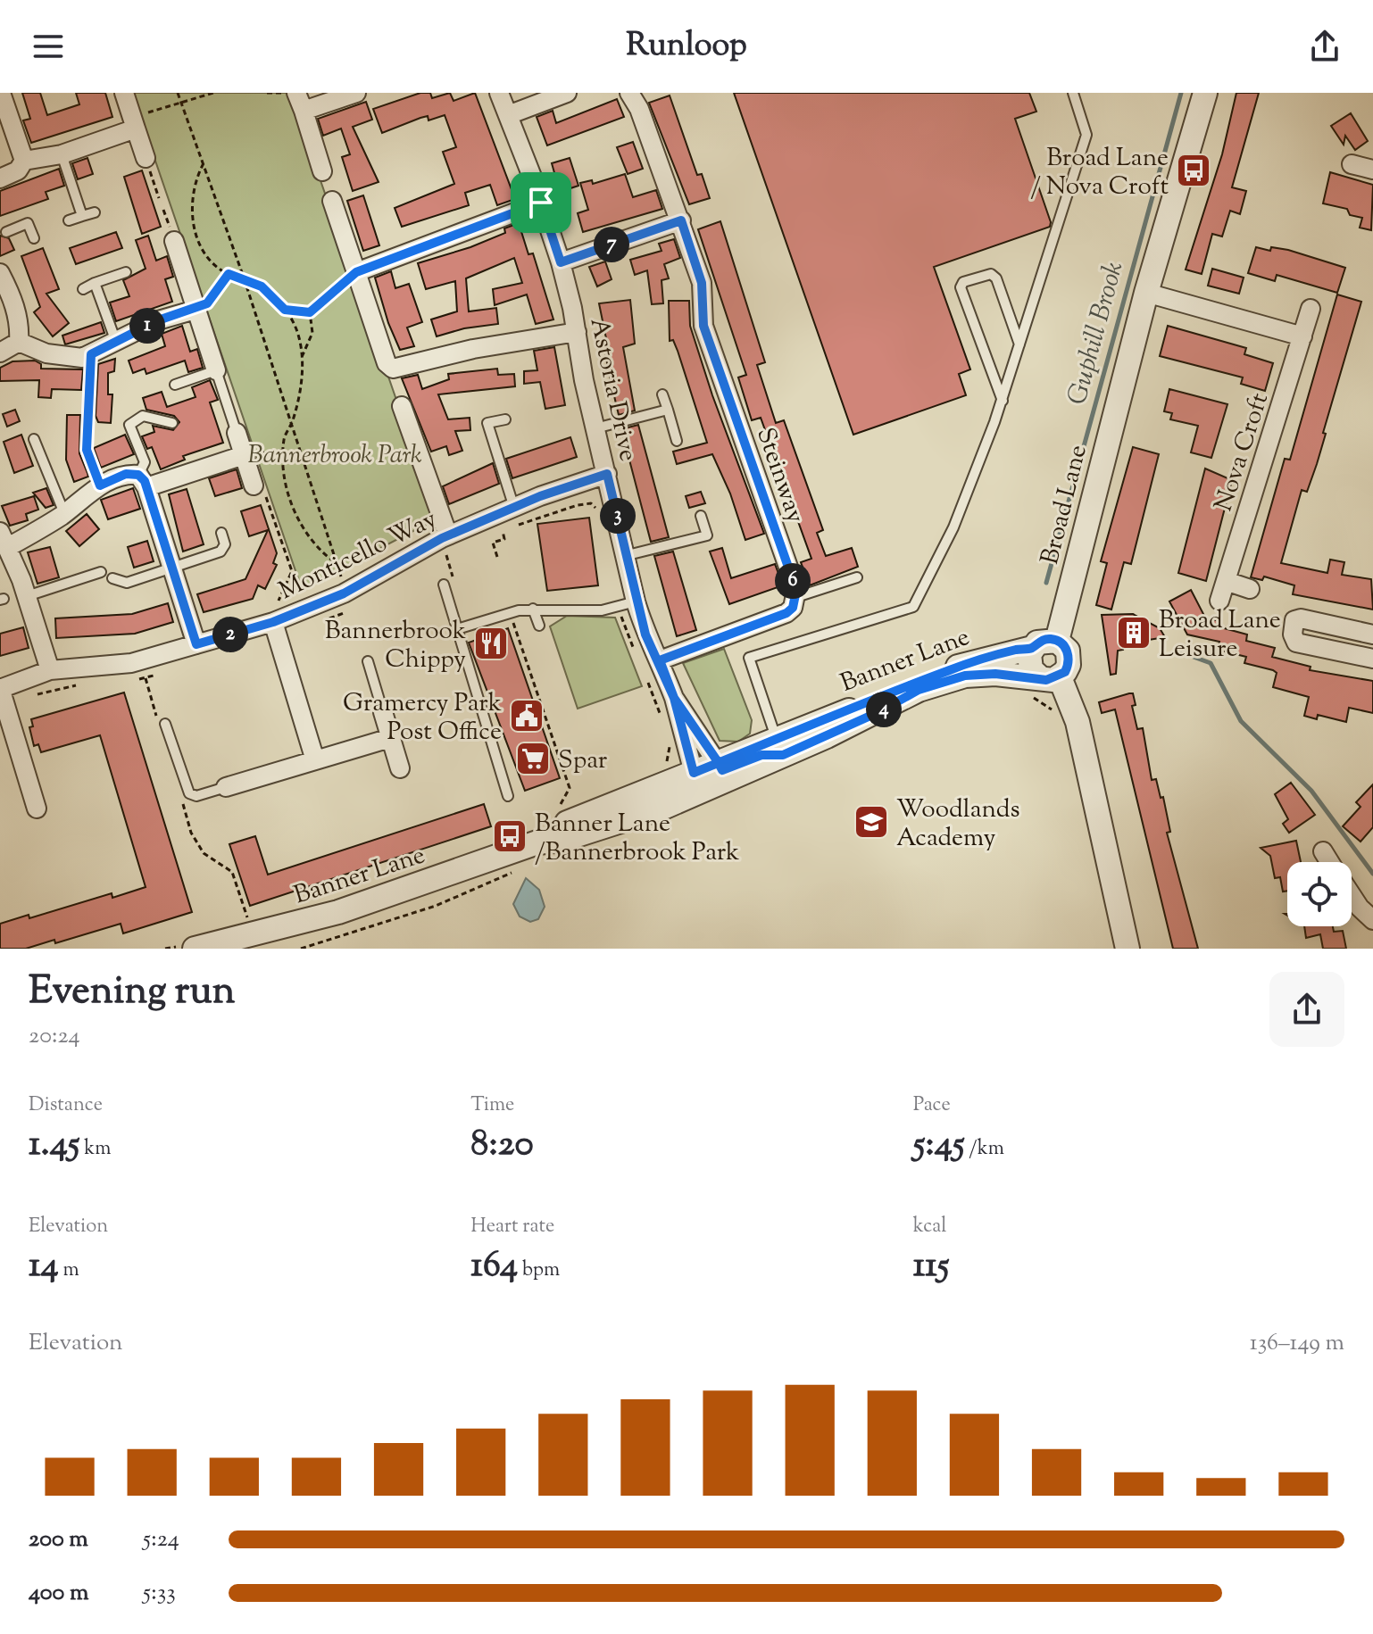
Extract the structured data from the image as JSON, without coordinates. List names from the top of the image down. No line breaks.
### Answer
{"streets":{"street":["Astoria Drive","Nova Croft","Steinway","Broad Lane","Monticello Way","Banner Lane"]},"crossings":[["Astoria Drive","Monticello Way"],["Astoria Drive","Banner Lane"],["Broad Lane","Banner Lane"]],"water":["Guphill Brook"],"parks":["Bannerbrook Park"],"places":{"bus stop":["Broad Lane / Nova Croft","Banner Lane /Bannerbrook Park"],"building":["Broad Lane Leisure"],"restaurant":["Bannerbrook Chippy"],"public building":["Gramercy Park Post Office"],"supermarket":["Spar"],"school or university":["Woodlands Academy"]},"page":{"header":"Runloop","pins":["7","1","3","6","2","4"],"heading":["Evening run","20:24"],"stats":[["Distance","1.45 km"],["Time","8:20"],["Pace","5:45 /km"],["Elevation","14 m"],["Heart rate","164 bpm"],["kcal","115"]],"chart":["Elevation","136–149 m"],"list":[{"name":"200 m","note":"5:24"},{"name":"400 m","note":"5:33"}]}}
